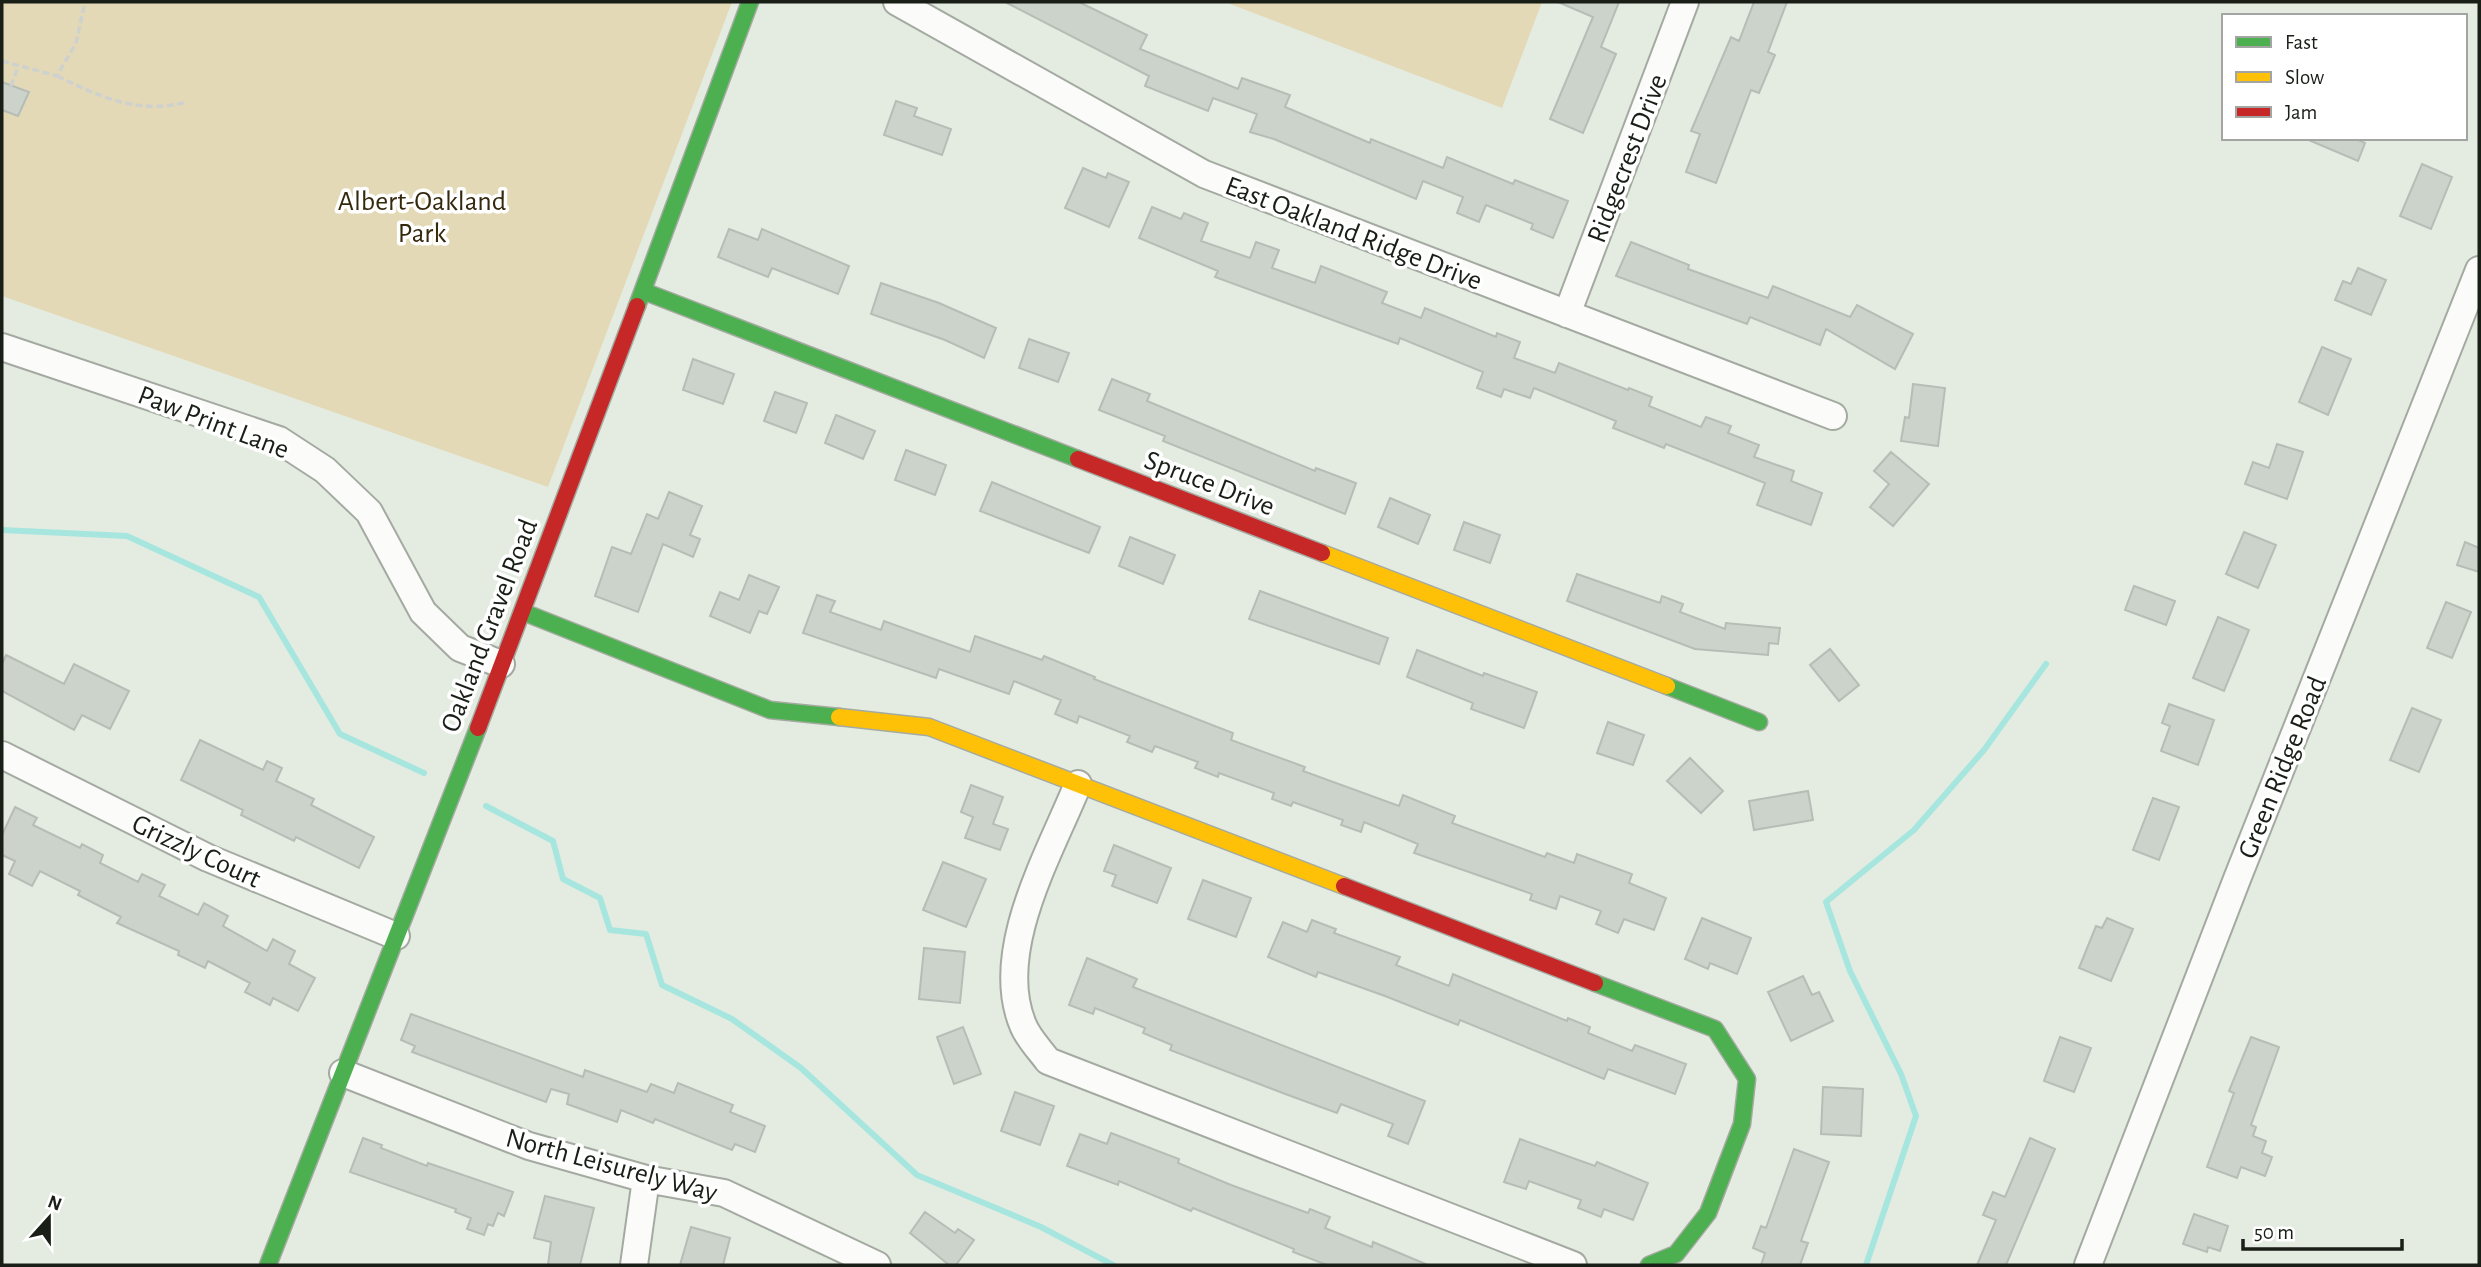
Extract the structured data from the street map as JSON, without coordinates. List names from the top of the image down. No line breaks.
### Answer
{"streets":{"street":["Ridgecrest Drive","East Oakland Ridge Drive","Paw Print Lane","Spruce Drive","Oakland Gravel Road","Green Ridge Road","Grizzly Court","North Leisurely Way"]},"crossings":[["Ridgecrest Drive","East Oakland Ridge Drive"],["Paw Print Lane","Oakland Gravel Road"],["Spruce Drive","Oakland Gravel Road"],["Oakland Gravel Road","Grizzly Court"],["Oakland Gravel Road","North Leisurely Way"]],"parks":["Albert-Oakland Park"],"legend":["Fast","Slow","Jam"],"scale_bar":"50 m","north":"top"}
